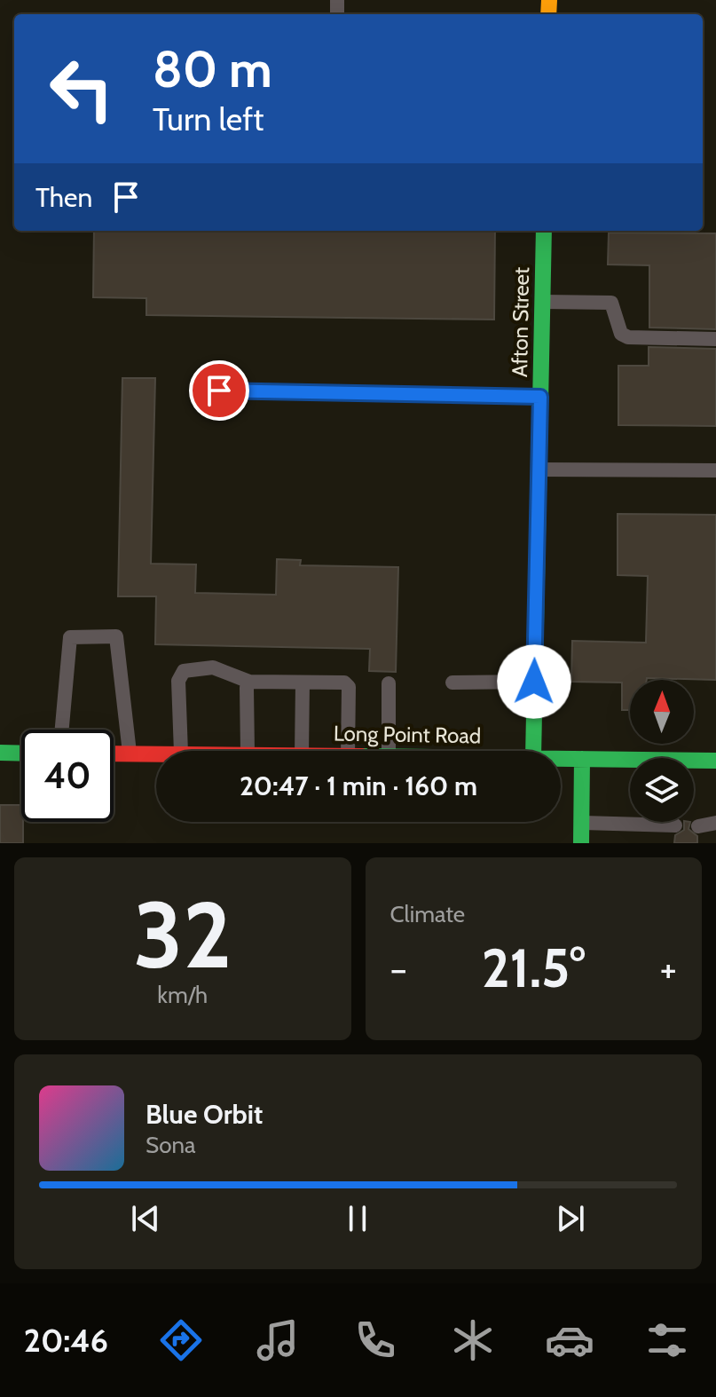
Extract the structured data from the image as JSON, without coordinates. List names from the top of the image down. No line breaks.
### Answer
{"streets":{"main road":["Afton Street","Long Point Road"]},"north":"top","page":{"turn":["80 m","Turn left"],"then":"Then","limit":"40","trip":"20:47 · 1 min · 160 m","tile":[["32","km/h"],"Climate"],"heat":["−","21.5°","+"],"song":["Blue Orbit","Sona"],"tabs":"20:46"}}
